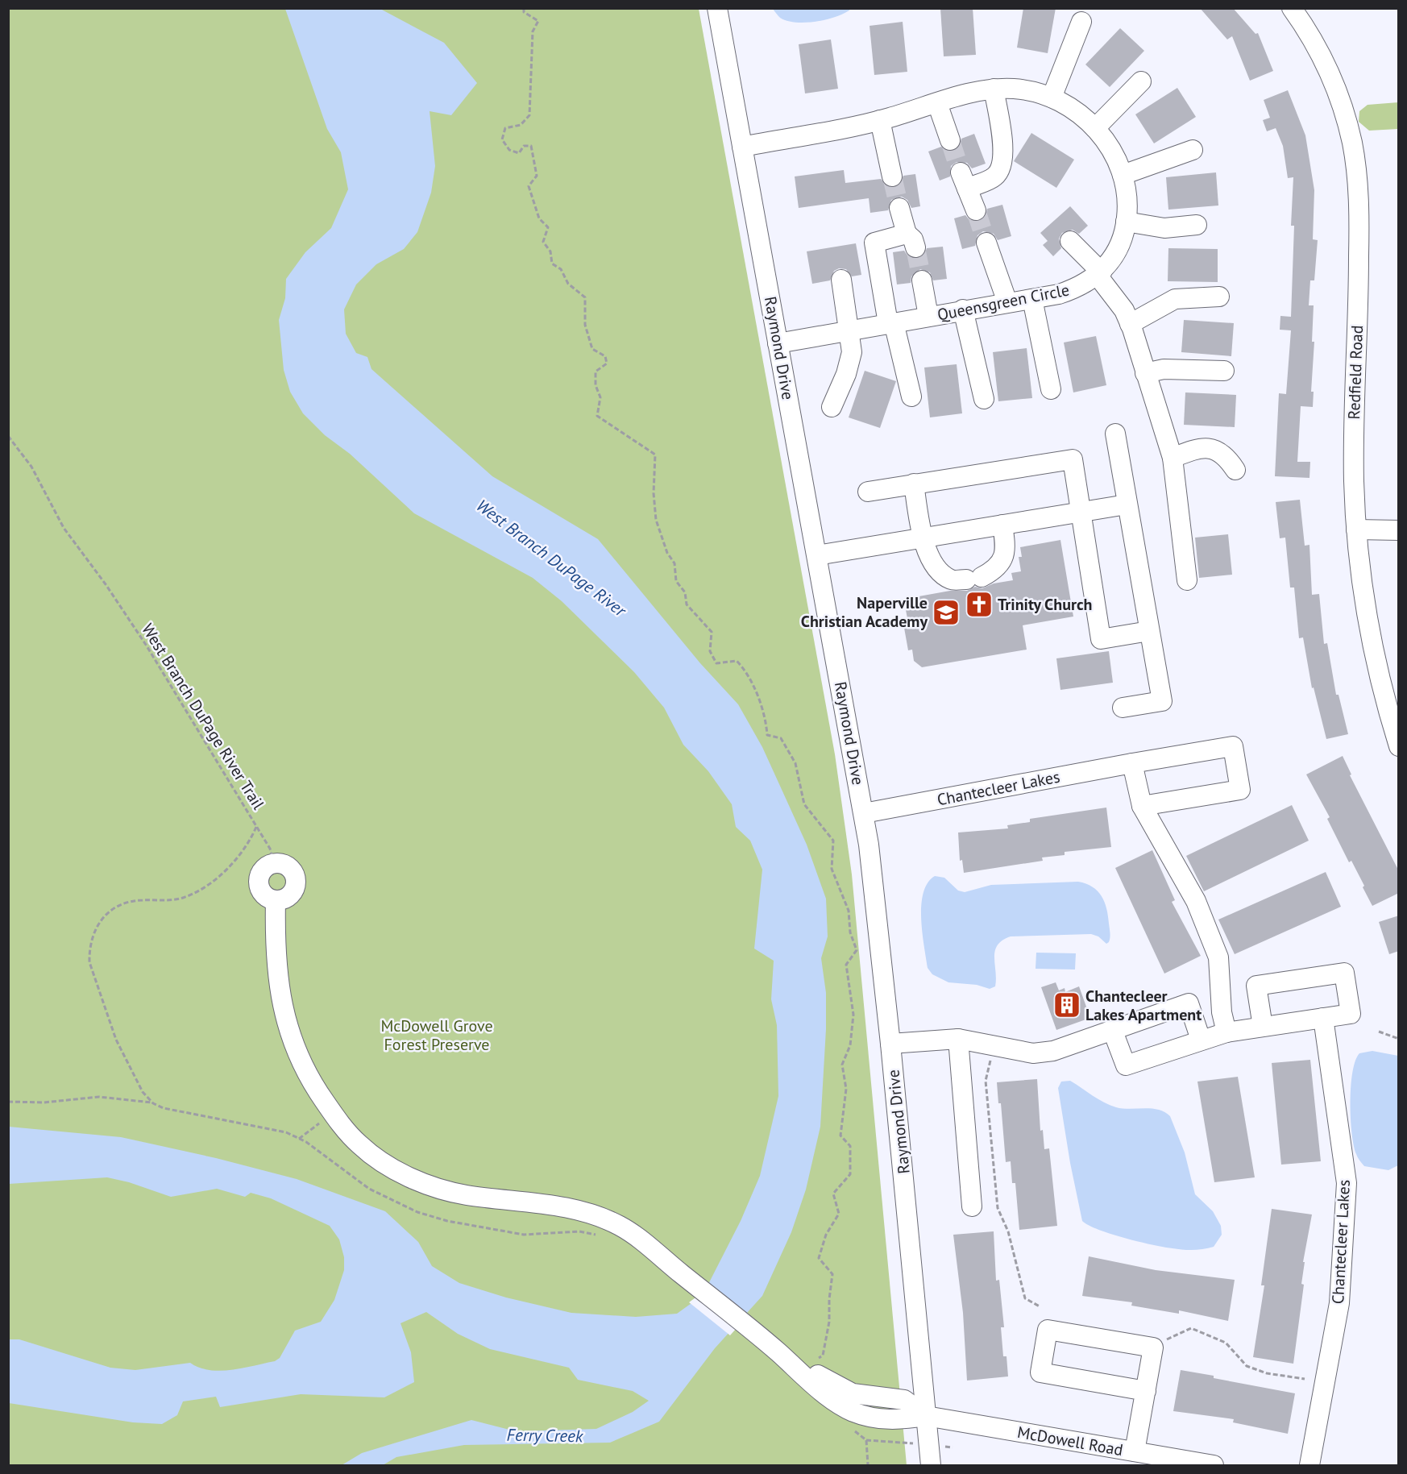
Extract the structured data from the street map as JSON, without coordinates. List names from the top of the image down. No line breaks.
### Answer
{"streets":{"street":["Queensgreen Circle","Raymond Drive","Redfield Road","Chantecleer Lakes","McDowell Road"],"path":["West Branch DuPage River Trail"]},"crossings":[["Queensgreen Circle","Raymond Drive"],["Raymond Drive","Chantecleer Lakes"],["Raymond Drive","McDowell Road"]],"water":["West Branch DuPage River","Ferry Creek"],"parks":["McDowell Grove Forest Preserve"],"places":{"church":["Trinity Church"],"school or university":["Naperville Christian Academy"],"building":["Chantecleer Lakes Apartment"]}}
